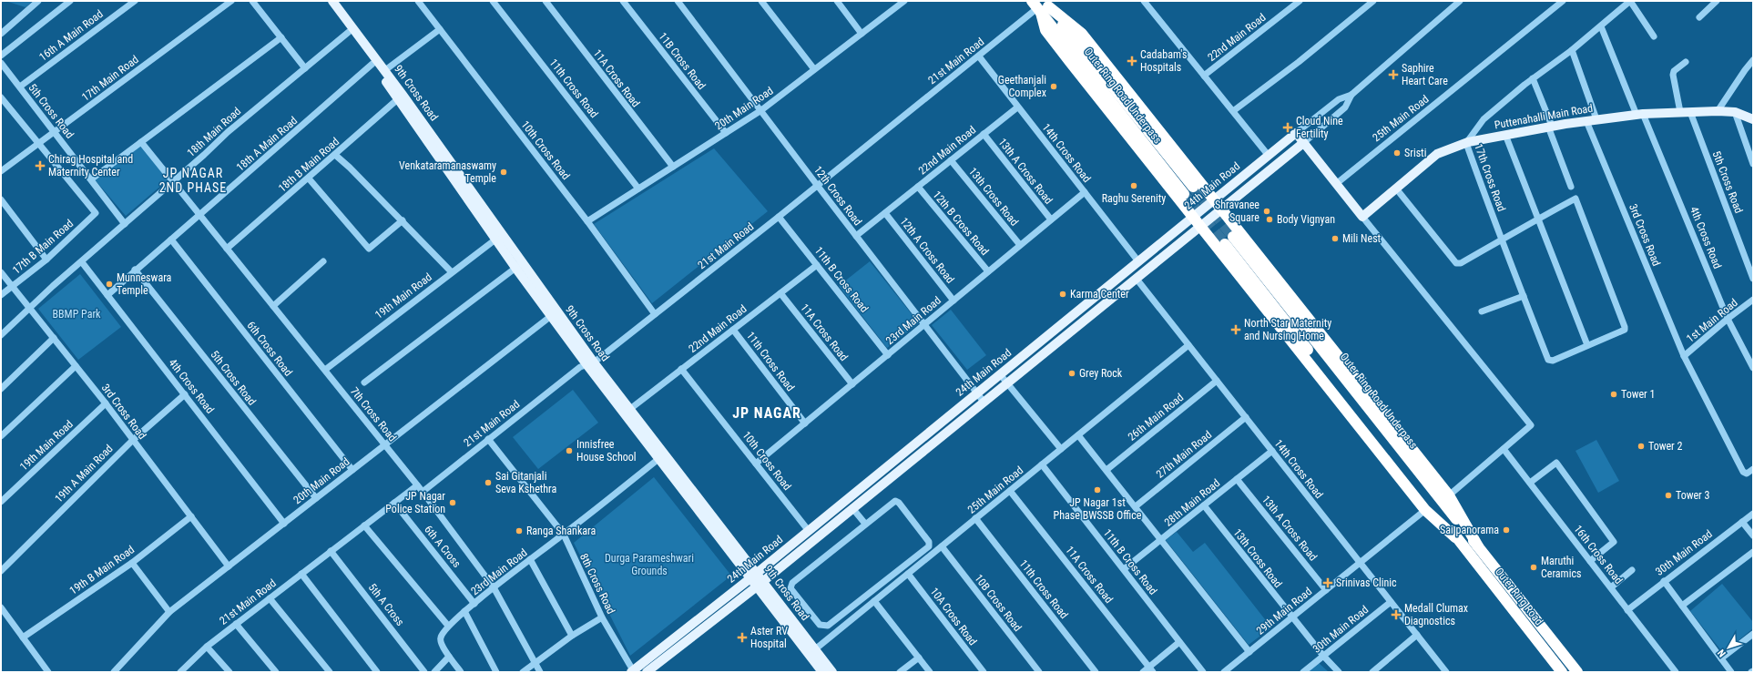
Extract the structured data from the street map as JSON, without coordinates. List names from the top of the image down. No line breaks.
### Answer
{"streets":{"highway":["Outer Ring Road Underpass","Outer Ring Road"],"main road":["9th Cross Road","Puttenahalli Main Road","24th Main Road"],"street":["16th A Main Road","22nd Main Road","11B Cross Road","21st Main Road","17th Main Road","11A Cross Road","11th Cross Road","20th Main Road","5th Cross Road","25th Main Road","18th Main Road","18th A Main Road","10th Cross Road","14th Cross Road","18th B Main Road","13th A Cross Road","17th Cross Road","12th Cross Road","13th Cross Road","12th B Cross Road","3rd Cross Road","4th Cross Road","17th B Main Road","12th A Cross Road","11th B Cross Road","19th Main Road","23rd Main Road","1st Main Road","6th Cross Road","7th Cross Road","26th Main Road","27th Main Road","19th A Main Road","28th Main Road","6th A Cross","30th Main Road","16th Cross Road","19th B Main Road","8th Cross Road","10B Cross Road","5th A Cross","29th Main Road","10A Cross Road"]},"crossings":[["16th A Main Road","5th Cross Road"],["22nd Main Road","11A Cross Road"],["22nd Main Road","11th Cross Road"],["22nd Main Road","9th Cross Road"],["22nd Main Road","10th Cross Road"],["22nd Main Road","14th Cross Road"],["22nd Main Road","13th A Cross Road"],["22nd Main Road","12th Cross Road"],["22nd Main Road","13th Cross Road"],["22nd Main Road","12th B Cross Road"],["22nd Main Road","12th A Cross Road"],["22nd Main Road","11th B Cross Road"],["11B Cross Road","20th Main Road"],["21st Main Road","9th Cross Road"],["21st Main Road","Outer Ring Road Underpass"],["21st Main Road","10th Cross Road"],["21st Main Road","14th Cross Road"],["21st Main Road","12th Cross Road"],["21st Main Road","11th B Cross Road"],["21st Main Road","7th Cross Road"],["21st Main Road","6th A Cross"],["21st Main Road","8th Cross Road"],["21st Main Road","5th A Cross"],["17th Main Road","5th Cross Road"],["17th Main Road","17th B Main Road"],["11A Cross Road","20th Main Road"],["11A Cross Road","25th Main Road"],["11A Cross Road","23rd Main Road"],["11th Cross Road","20th Main Road"],["11th Cross Road","25th Main Road"],["11th Cross Road","23rd Main Road"],["9th Cross Road","20th Main Road"],["9th Cross Road","25th Main Road"],["9th Cross Road","18th Main Road"],["9th Cross Road","18th A Main Road"],["9th Cross Road","18th B Main Road"],["9th Cross Road","24th Main Road"],["9th Cross Road","19th Main Road"],["9th Cross Road","23rd Main Road"],["Outer Ring Road Underpass","Outer Ring Road"],["20th Main Road","5th Cross Road"],["20th Main Road","10th Cross Road"],["20th Main Road","12th Cross Road"],["20th Main Road","3rd Cross Road"],["20th Main Road","4th Cross Road"],["20th Main Road","6th Cross Road"],["20th Main Road","7th Cross Road"],["5th Cross Road","Puttenahalli Main Road"],["5th Cross Road","18th Main Road"],["5th Cross Road","18th A Main Road"],["Puttenahalli Main Road","17th Cross Road"],["Puttenahalli Main Road","3rd Cross Road"],["Puttenahalli Main Road","4th Cross Road"],["25th Main Road","14th Cross Road"],["25th Main Road","11th B Cross Road"],["25th Main Road","10B Cross Road"],["25th Main Road","10A Cross Road"],["18th Main Road","3rd Cross Road"],["18th Main Road","4th Cross Road"],["18th Main Road","7th Cross Road"],["18th A Main Road","4th Cross Road"],["18th A Main Road","6th Cross Road"],["18th A Main Road","7th Cross Road"],["10th Cross Road","24th Main Road"],["10th Cross Road","23rd Main Road"],["14th Cross Road","24th Main Road"],["14th Cross Road","23rd Main Road"],["14th Cross Road","26th Main Road"],["14th Cross Road","27th Main Road"],["14th Cross Road","28th Main Road"],["14th Cross Road","30th Main Road"],["14th Cross Road","29th Main Road"],["18th B Main Road","7th Cross Road"],["13th A Cross Road","23rd Main Road"],["13th A Cross Road","28th Main Road"],["13th A Cross Road","29th Main Road"],["17th Cross Road","4th Cross Road"],["24th Main Road","12th Cross Road"],["24th Main Road","8th Cross Road"],["12th Cross Road","23rd Main Road"],["13th Cross Road","23rd Main Road"],["13th Cross Road","28th Main Road"],["13th Cross Road","30th Main Road"],["13th Cross Road","29th Main Road"],["12th B Cross Road","23rd Main Road"],["3rd Cross Road","17th B Main Road"],["3rd Cross Road","19th Main Road"],["3rd Cross Road","1st Main Road"],["3rd Cross Road","19th A Main Road"],["3rd Cross Road","19th B Main Road"],["4th Cross Road","1st Main Road"],["4th Cross Road","19th A Main Road"],["12th A Cross Road","23rd Main Road"],["11th B Cross Road","23rd Main Road"],["11th B Cross Road","28th Main Road"],["19th Main Road","7th Cross Road"],["23rd Main Road","7th Cross Road"],["23rd Main Road","6th A Cross"],["23rd Main Road","8th Cross Road"],["30th Main Road","16th Cross Road"]],"districts":["JP NAGAR 2ND PHASE","JP NAGAR"],"parks":["BBMP Park","Durga Parameshwari Grounds"],"places":{"health":["Cadabam's Hospitals","Saphire Heart Care","Cloud Nine Fertility","Chirag Hospital and Maternity Center","North Star Maternity and Nursing Home","Srinivas Clinic","Medall Clumax Diagnostics","Aster RV Hospital"],"other":["Geethanjali Complex","Sristi","Venkataramanaswamy Temple","Raghu Serenity","Shravanee Square","Body Vignyan","Mili Nest","Munneswara Temple","Karma Center","Grey Rock","Tower 1","Tower 2","Innisfree House School","Sai Gitanjali Seva Kshethra","JP Nagar 1st Phase BWSSB Office","Tower 3","JP Nagar Police Station","Sai panorama","Ranga Shankara","Maruthi Ceramics"]},"north":"bottom left"}
